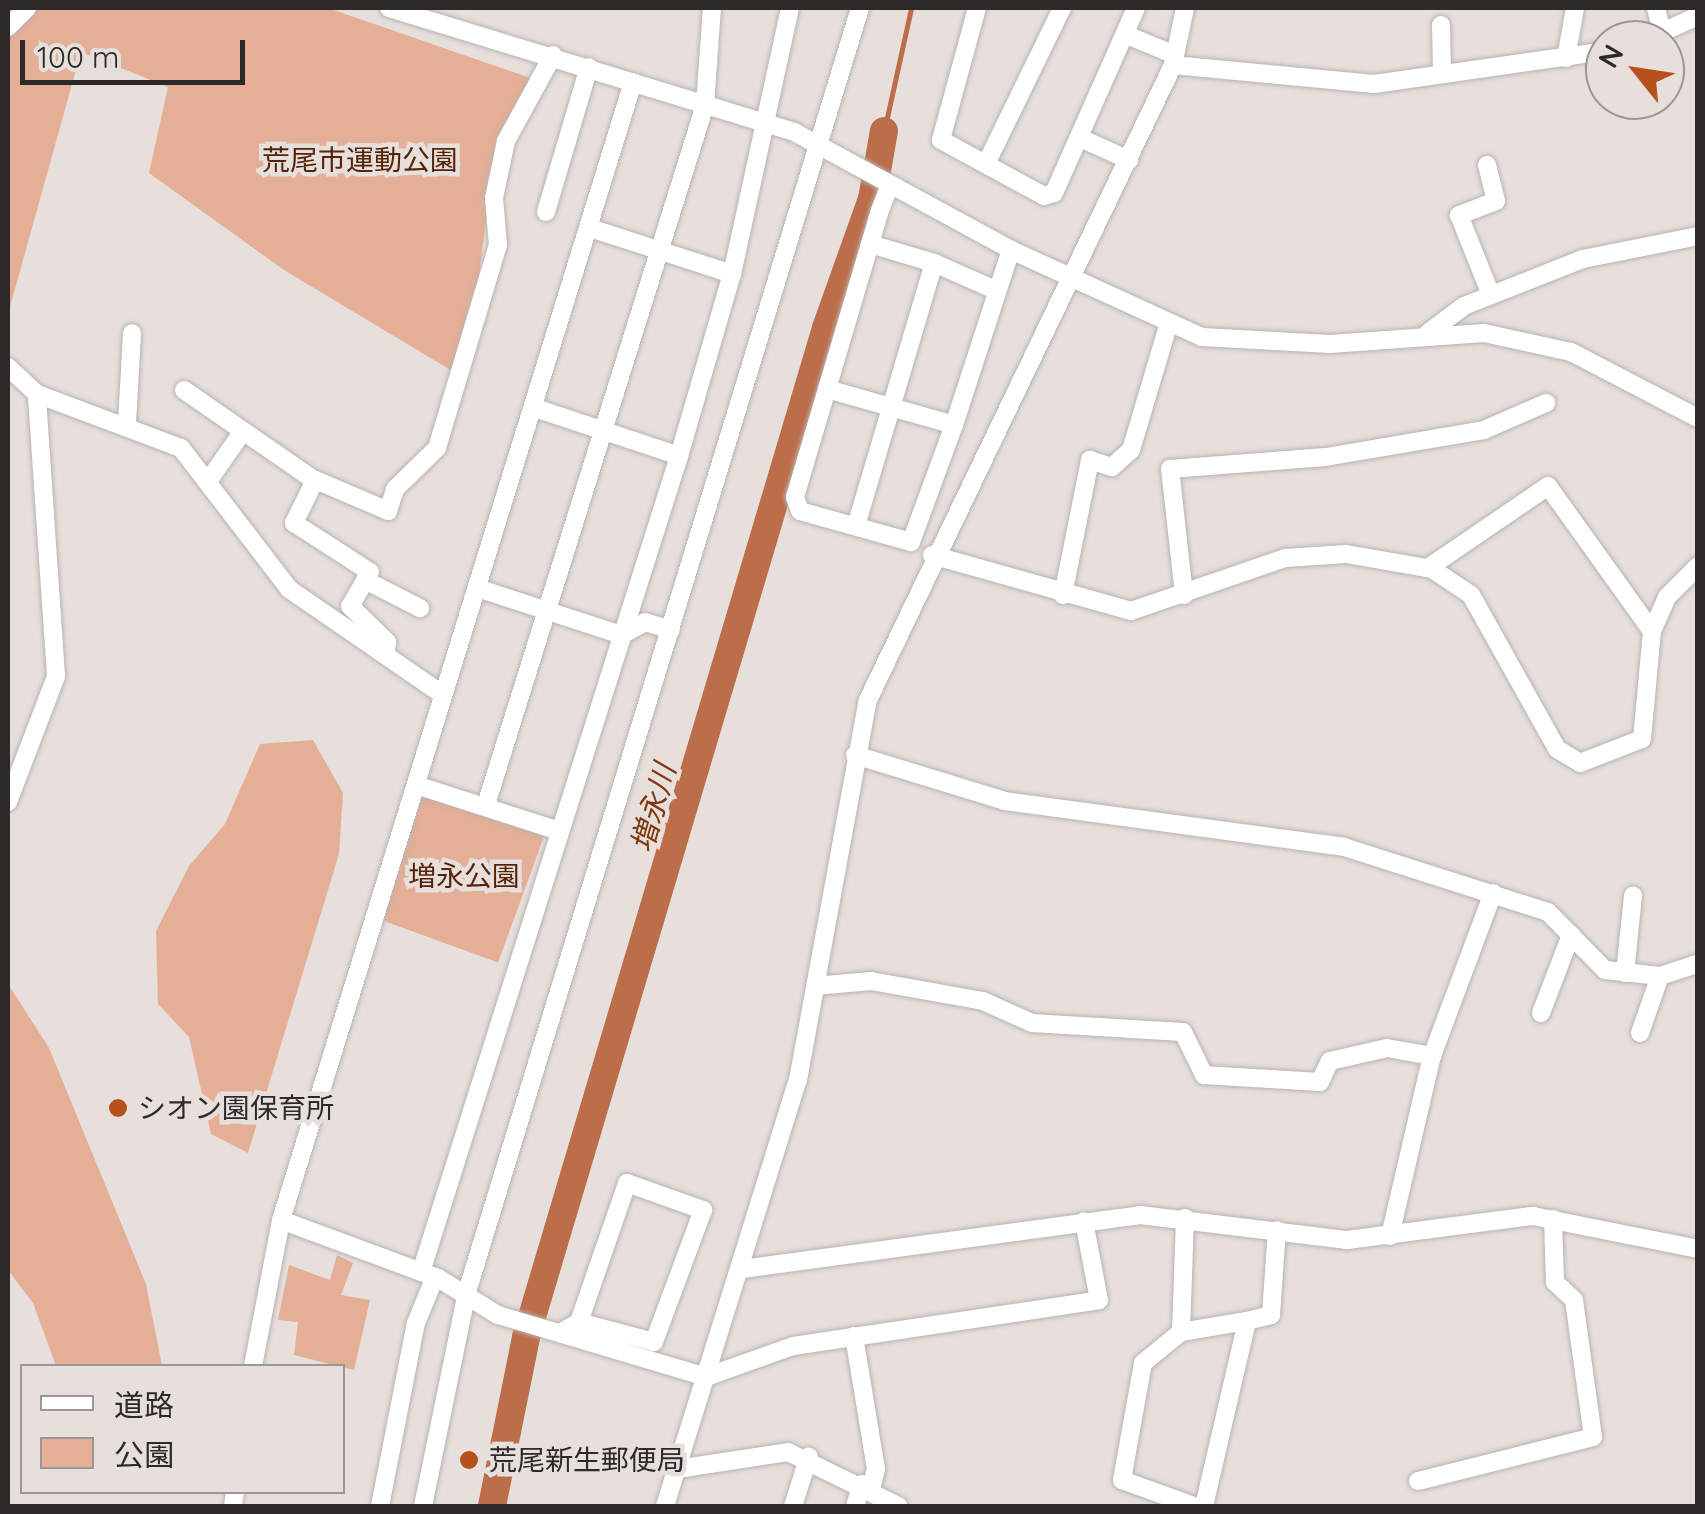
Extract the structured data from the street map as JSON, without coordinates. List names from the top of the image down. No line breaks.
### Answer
{"water":["増永川"],"parks":["荒尾市運動公園","増永公園"],"places":["シオン園保育所","荒尾新生郵便局"],"legend":["道路","公園"],"scale_bar":"100 m","north":"top left"}
